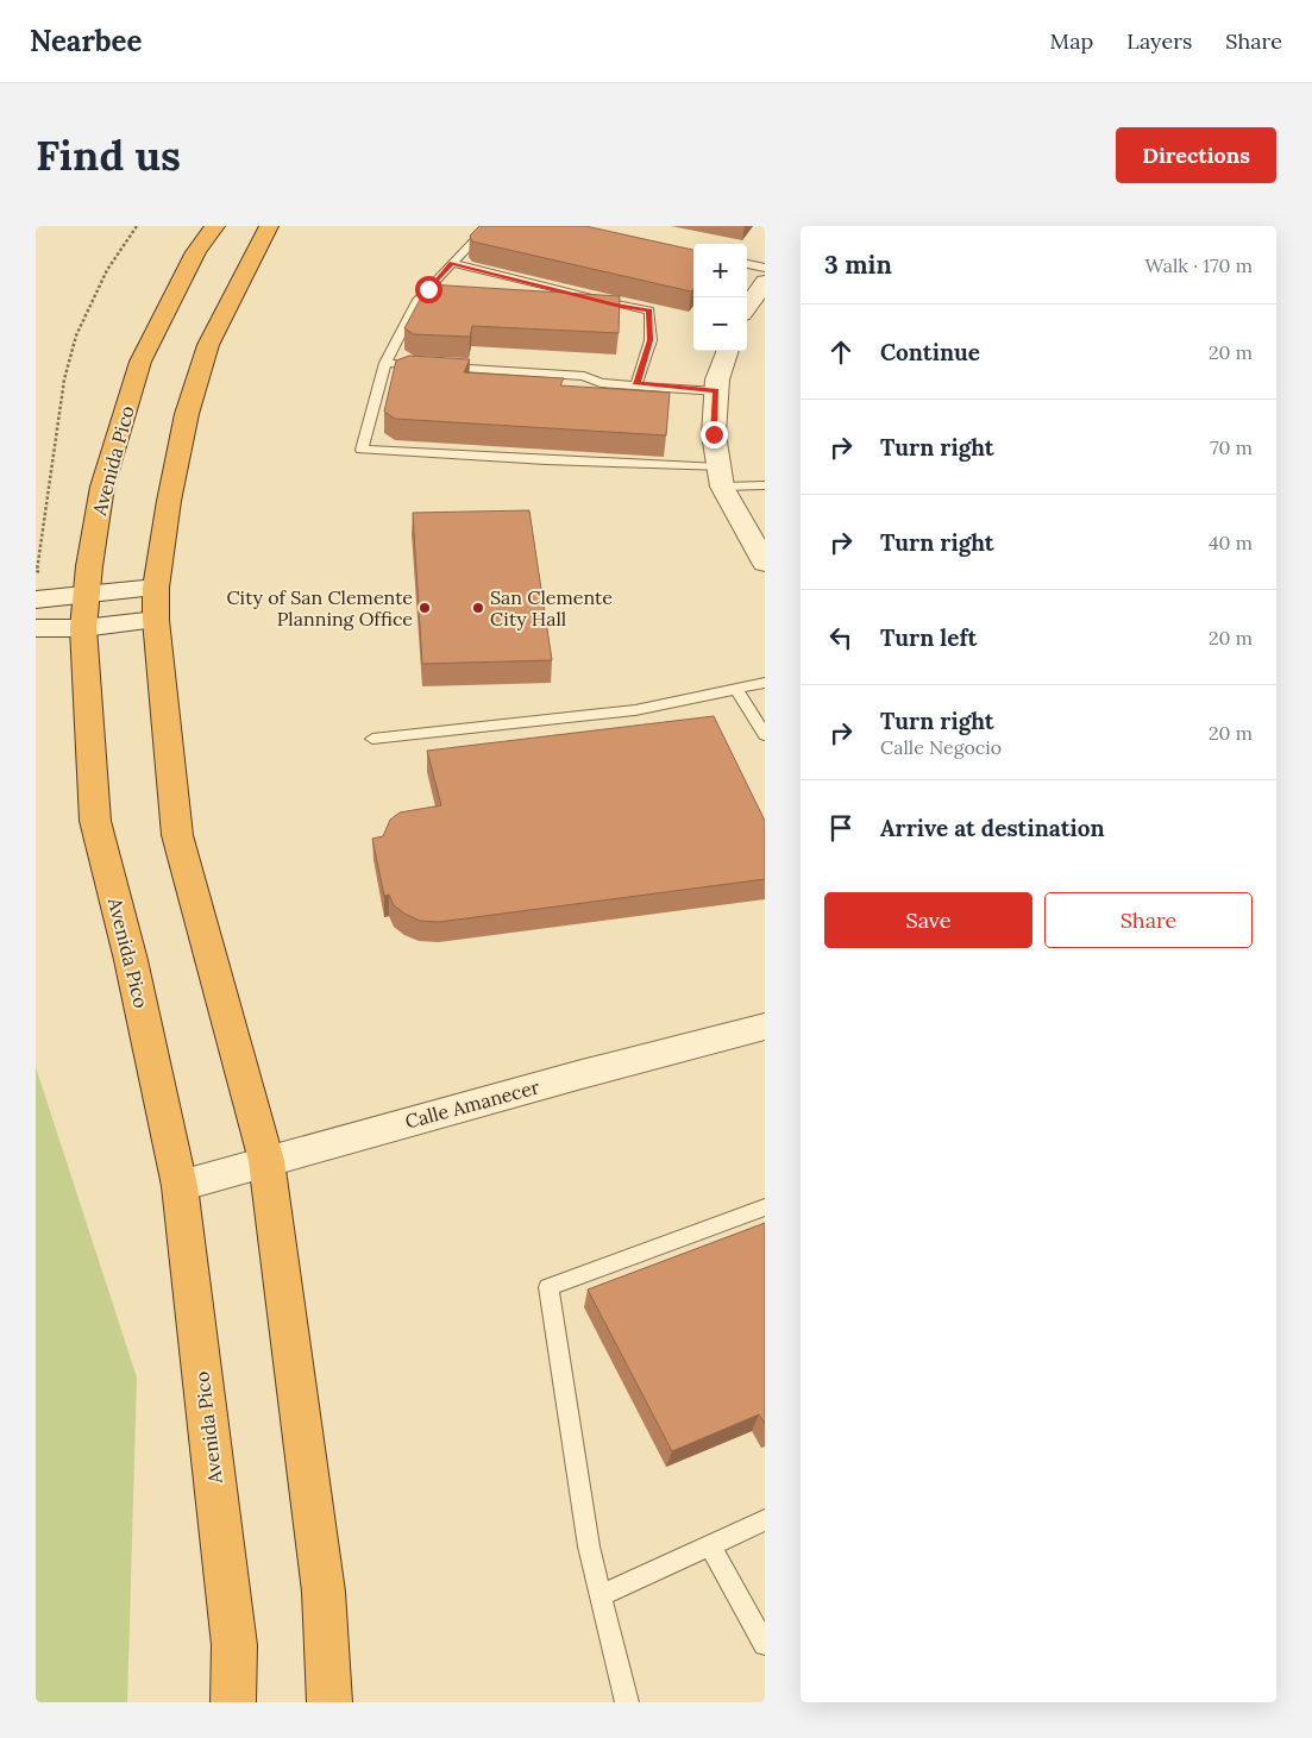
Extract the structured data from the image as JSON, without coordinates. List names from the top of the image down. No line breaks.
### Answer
{"streets":{"highway":["Avenida Pico"],"street":["Calle Amanecer"]},"crossings":[["Avenida Pico","Calle Amanecer"]],"places":["City of San Clemente Planning Office","San Clemente City Hall"],"page":{"header":"Nearbee","nav":["Map","Layers","Share"],"buttons":["Directions",["Save","Share"]],"title":"Find us","heading":["3 min","Walk · 170 m"],"map_buttons":["+","−"],"list":[["Continue","20 m"],["Turn right","70 m"],["Turn right","40 m"],["Turn left","20 m"],["Turn right","Calle Negocio","20 m"],"Arrive at destination"]}}
